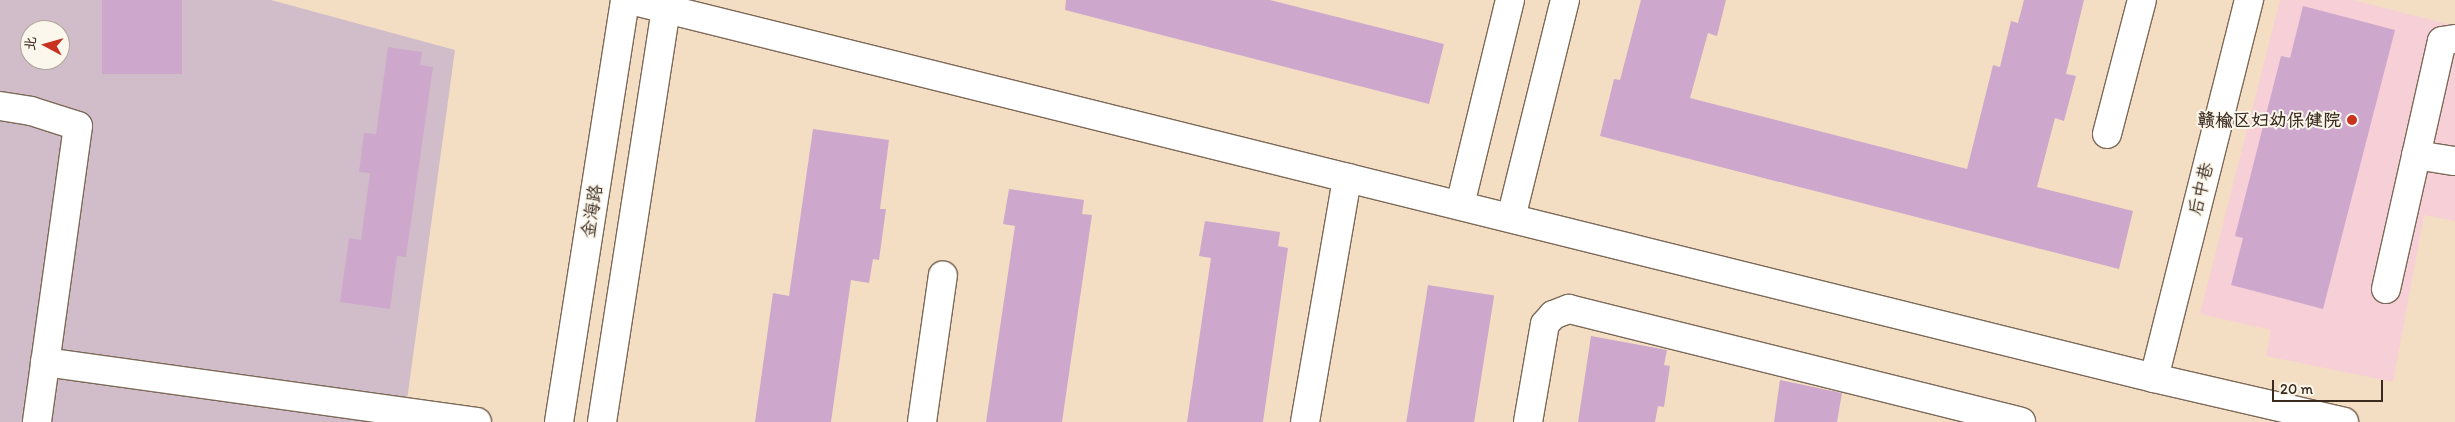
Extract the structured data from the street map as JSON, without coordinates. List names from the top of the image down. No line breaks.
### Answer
{"streets":{"street":["后中巷","金海路"]},"places":["赣榆区妇幼保健院"],"scale_bar":"20 m","north":"left"}
